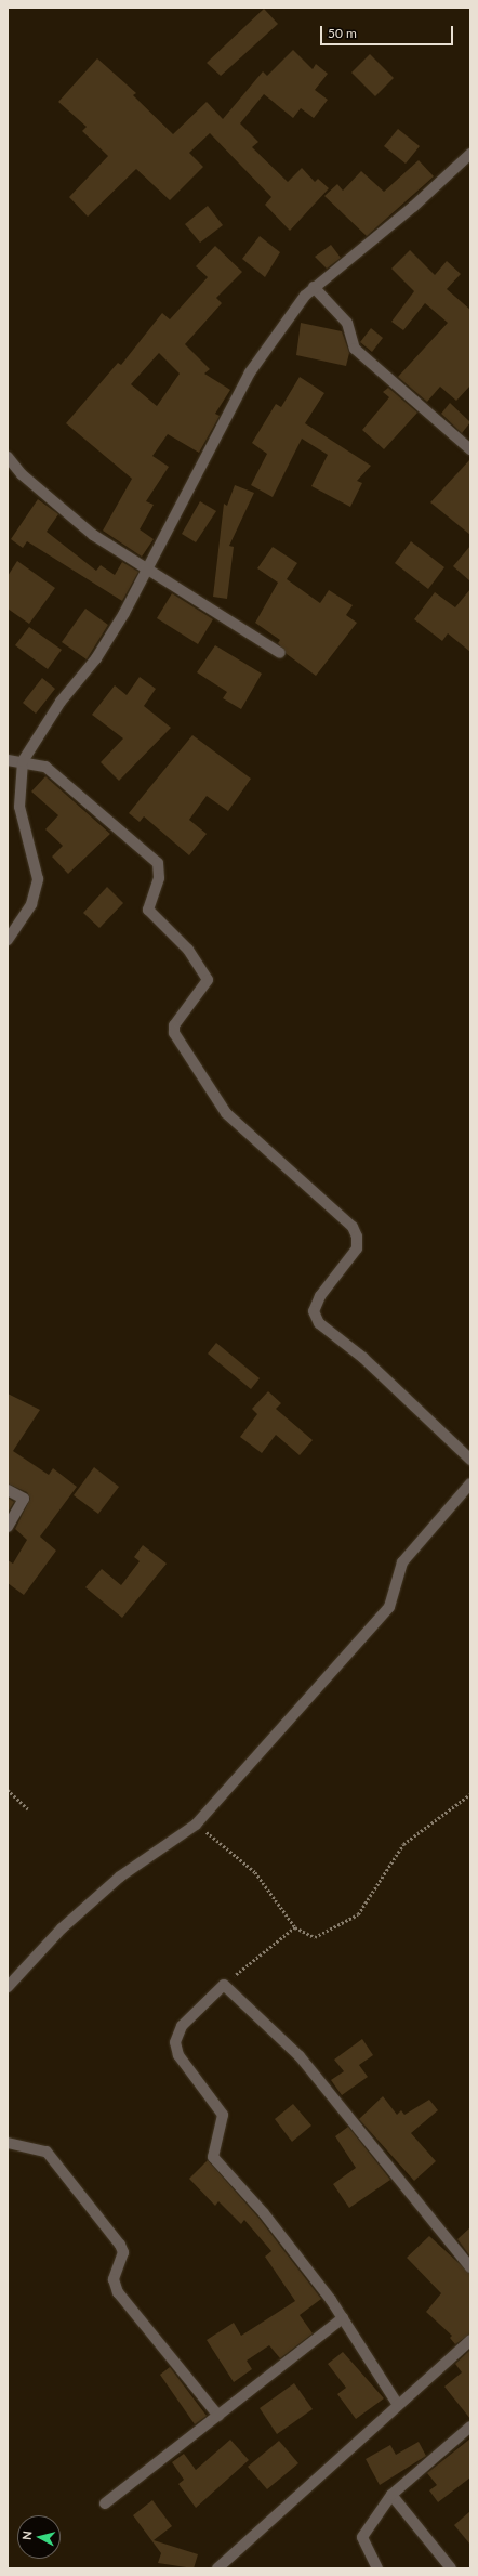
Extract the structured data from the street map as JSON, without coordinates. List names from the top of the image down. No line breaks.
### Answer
{"scale_bar":"50 m","north":"left"}
